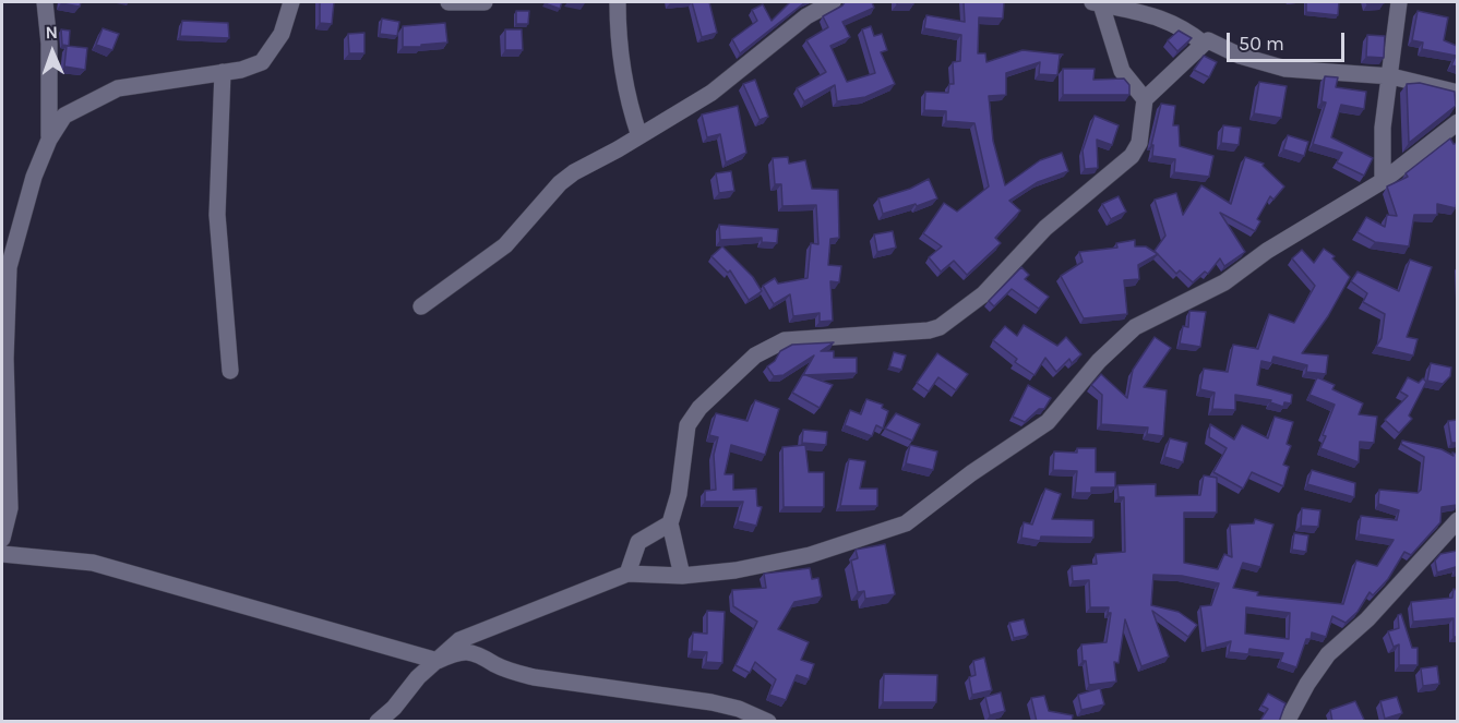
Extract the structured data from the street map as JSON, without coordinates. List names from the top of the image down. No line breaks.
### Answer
{"scale_bar":"50 m","north":"top"}
